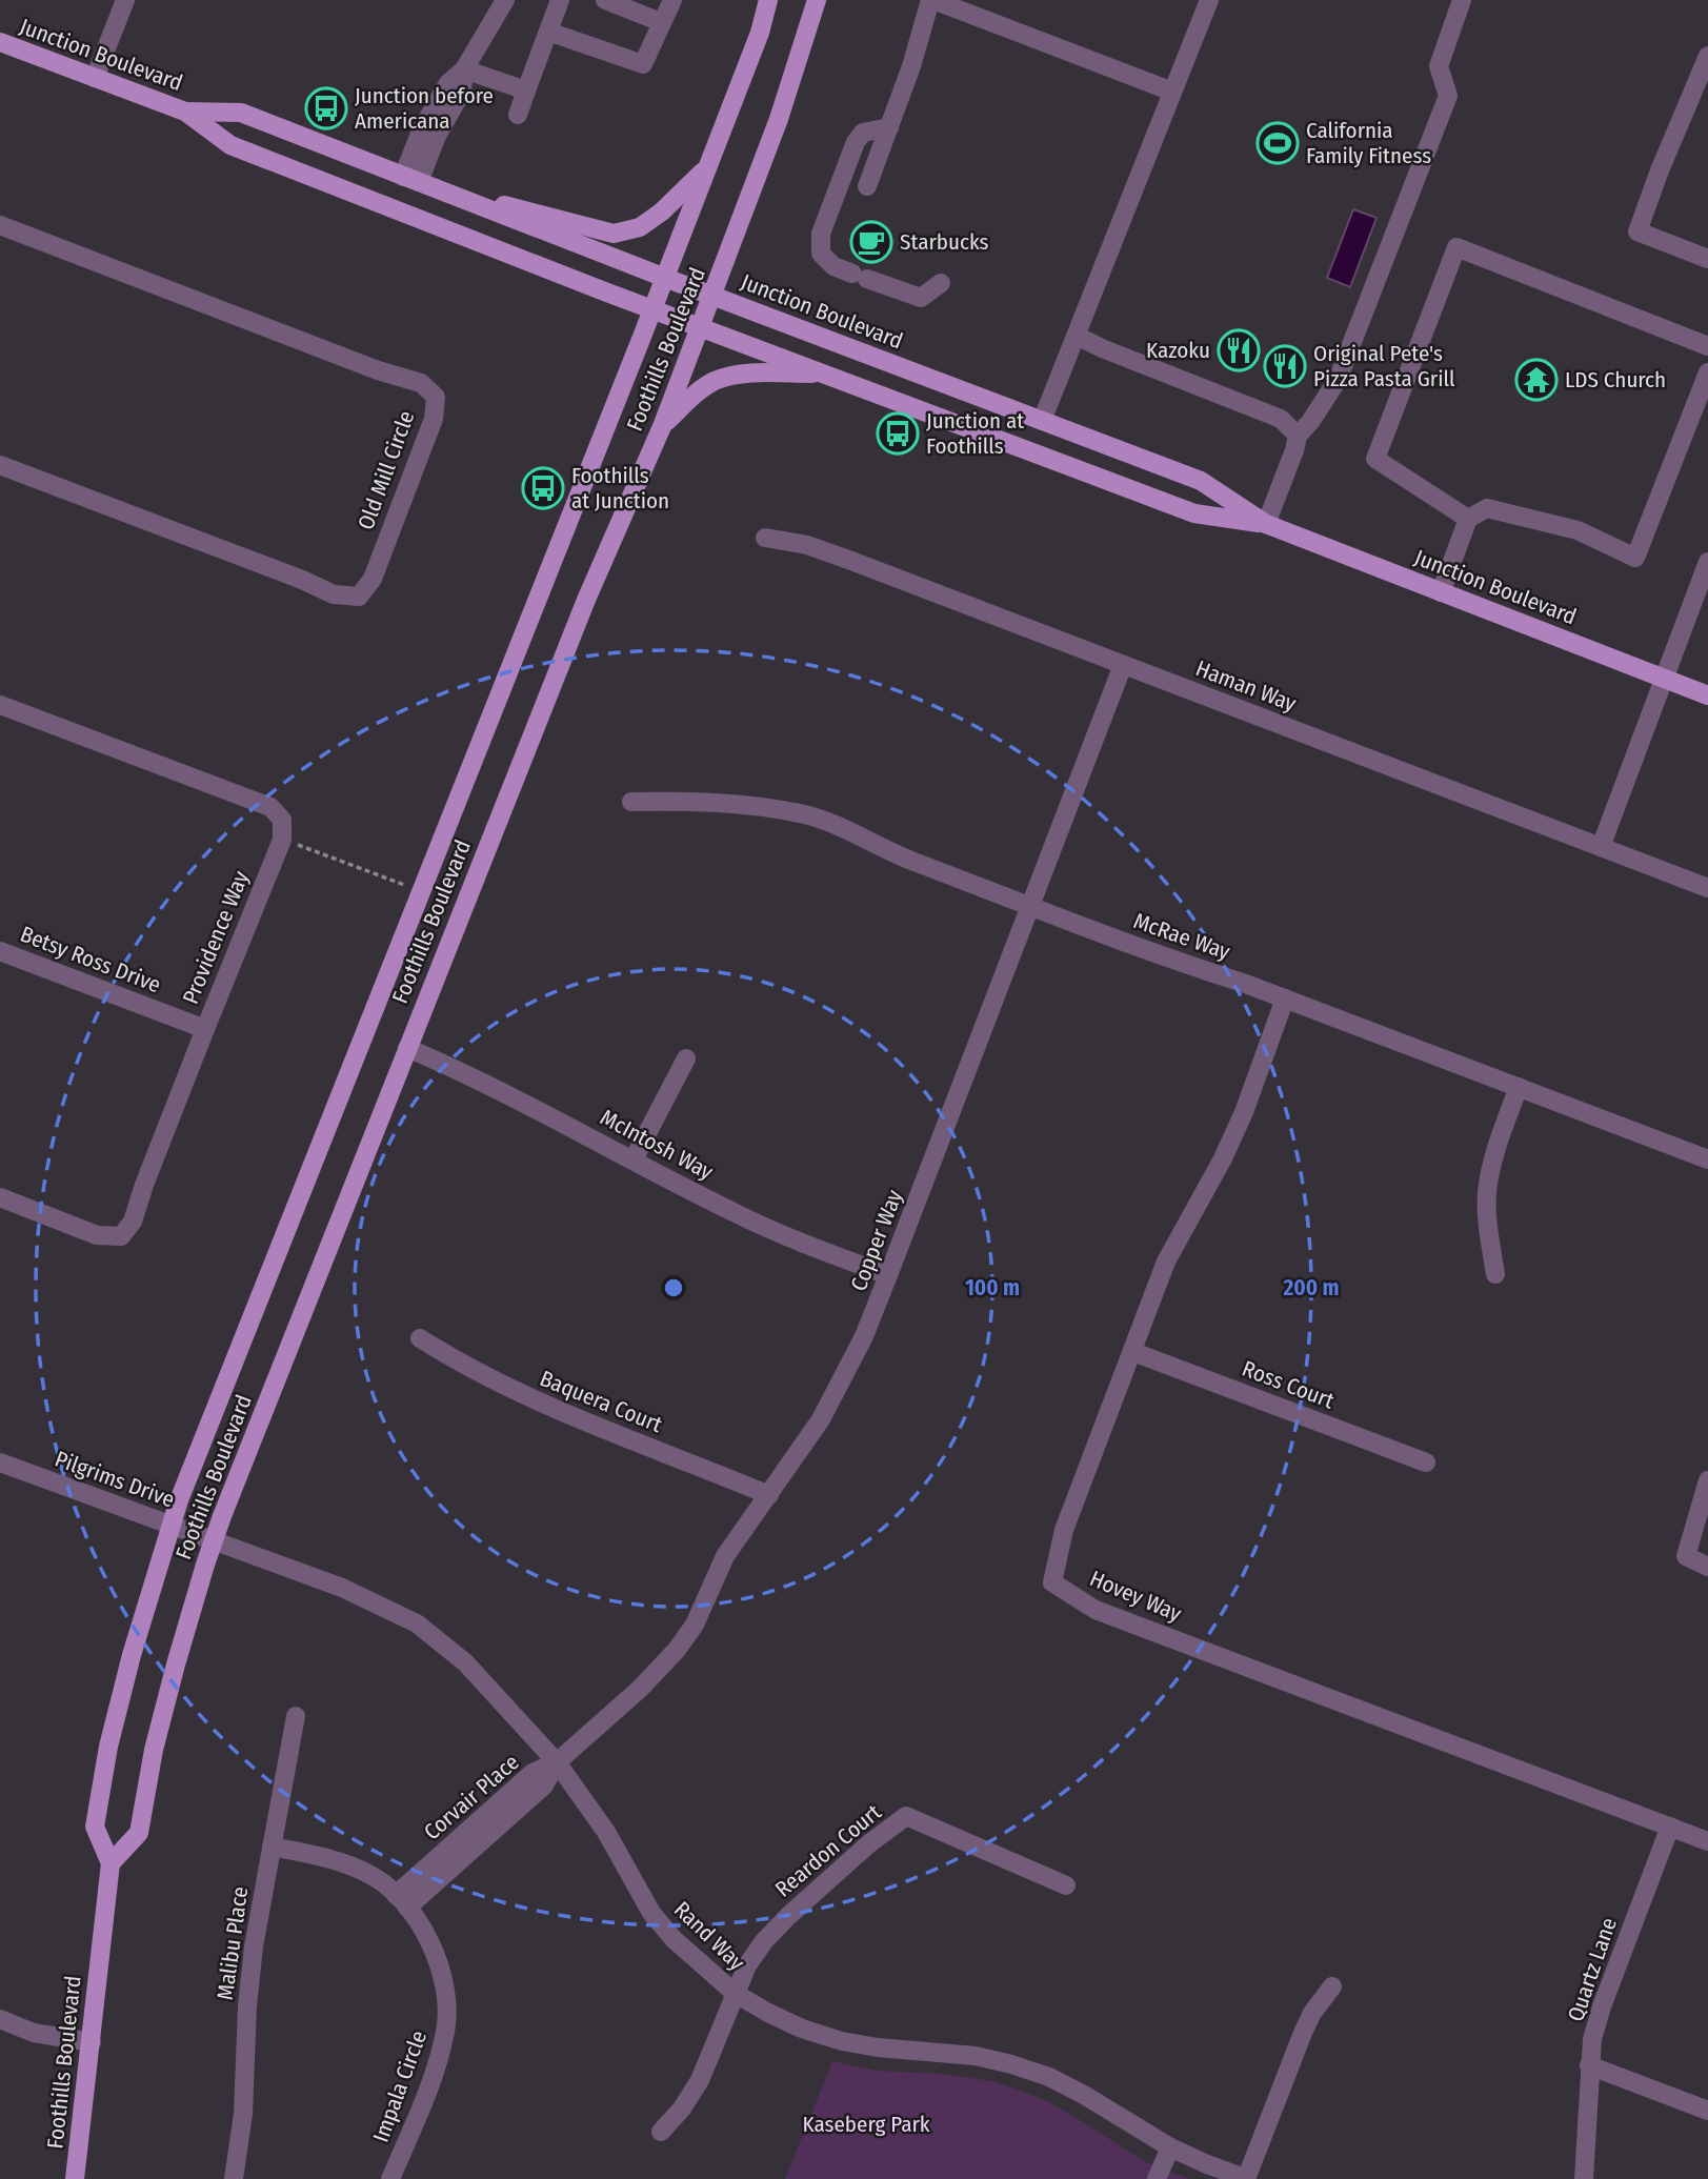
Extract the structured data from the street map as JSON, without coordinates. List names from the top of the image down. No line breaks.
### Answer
{"streets":{"main road":["Junction Boulevard","Foothills Boulevard"],"street":["Old Mill Circle","Haman Way","McRae Way","Providence Way","Betsy Ross Drive","McIntosh Way","Copper Way","Ross Court","Baquera Court","Pilgrims Drive","Hovey Way","Corvair Place","Reardon Court","Rand Way","Malibu Place","Quartz Lane","Impala Circle"]},"crossings":[["Junction Boulevard","Foothills Boulevard"],["Foothills Boulevard","McIntosh Way"],["Foothills Boulevard","Pilgrims Drive"],["Foothills Boulevard","Rand Way"],["Haman Way","Copper Way"],["McRae Way","Copper Way"],["McRae Way","Hovey Way"],["Providence Way","Betsy Ross Drive"],["McIntosh Way","Copper Way"],["Copper Way","Baquera Court"],["Copper Way","Corvair Place"],["Copper Way","Rand Way"],["Ross Court","Hovey Way"],["Pilgrims Drive","Rand Way"],["Hovey Way","Quartz Lane"],["Corvair Place","Rand Way"],["Corvair Place","Impala Circle"],["Reardon Court","Rand Way"],["Malibu Place","Impala Circle"]],"parks":["Kaseberg Park"],"places":{"bus stop":["Junction before Americana","Junction at Foothills","Foothills at Junction"],"sports":["California Family Fitness"],"cafe":["Starbucks"],"restaurant":["Kazoku","Original Pete's Pizza Pasta Grill"],"temple":["LDS Church"]},"rings":["100 m","200 m"]}
